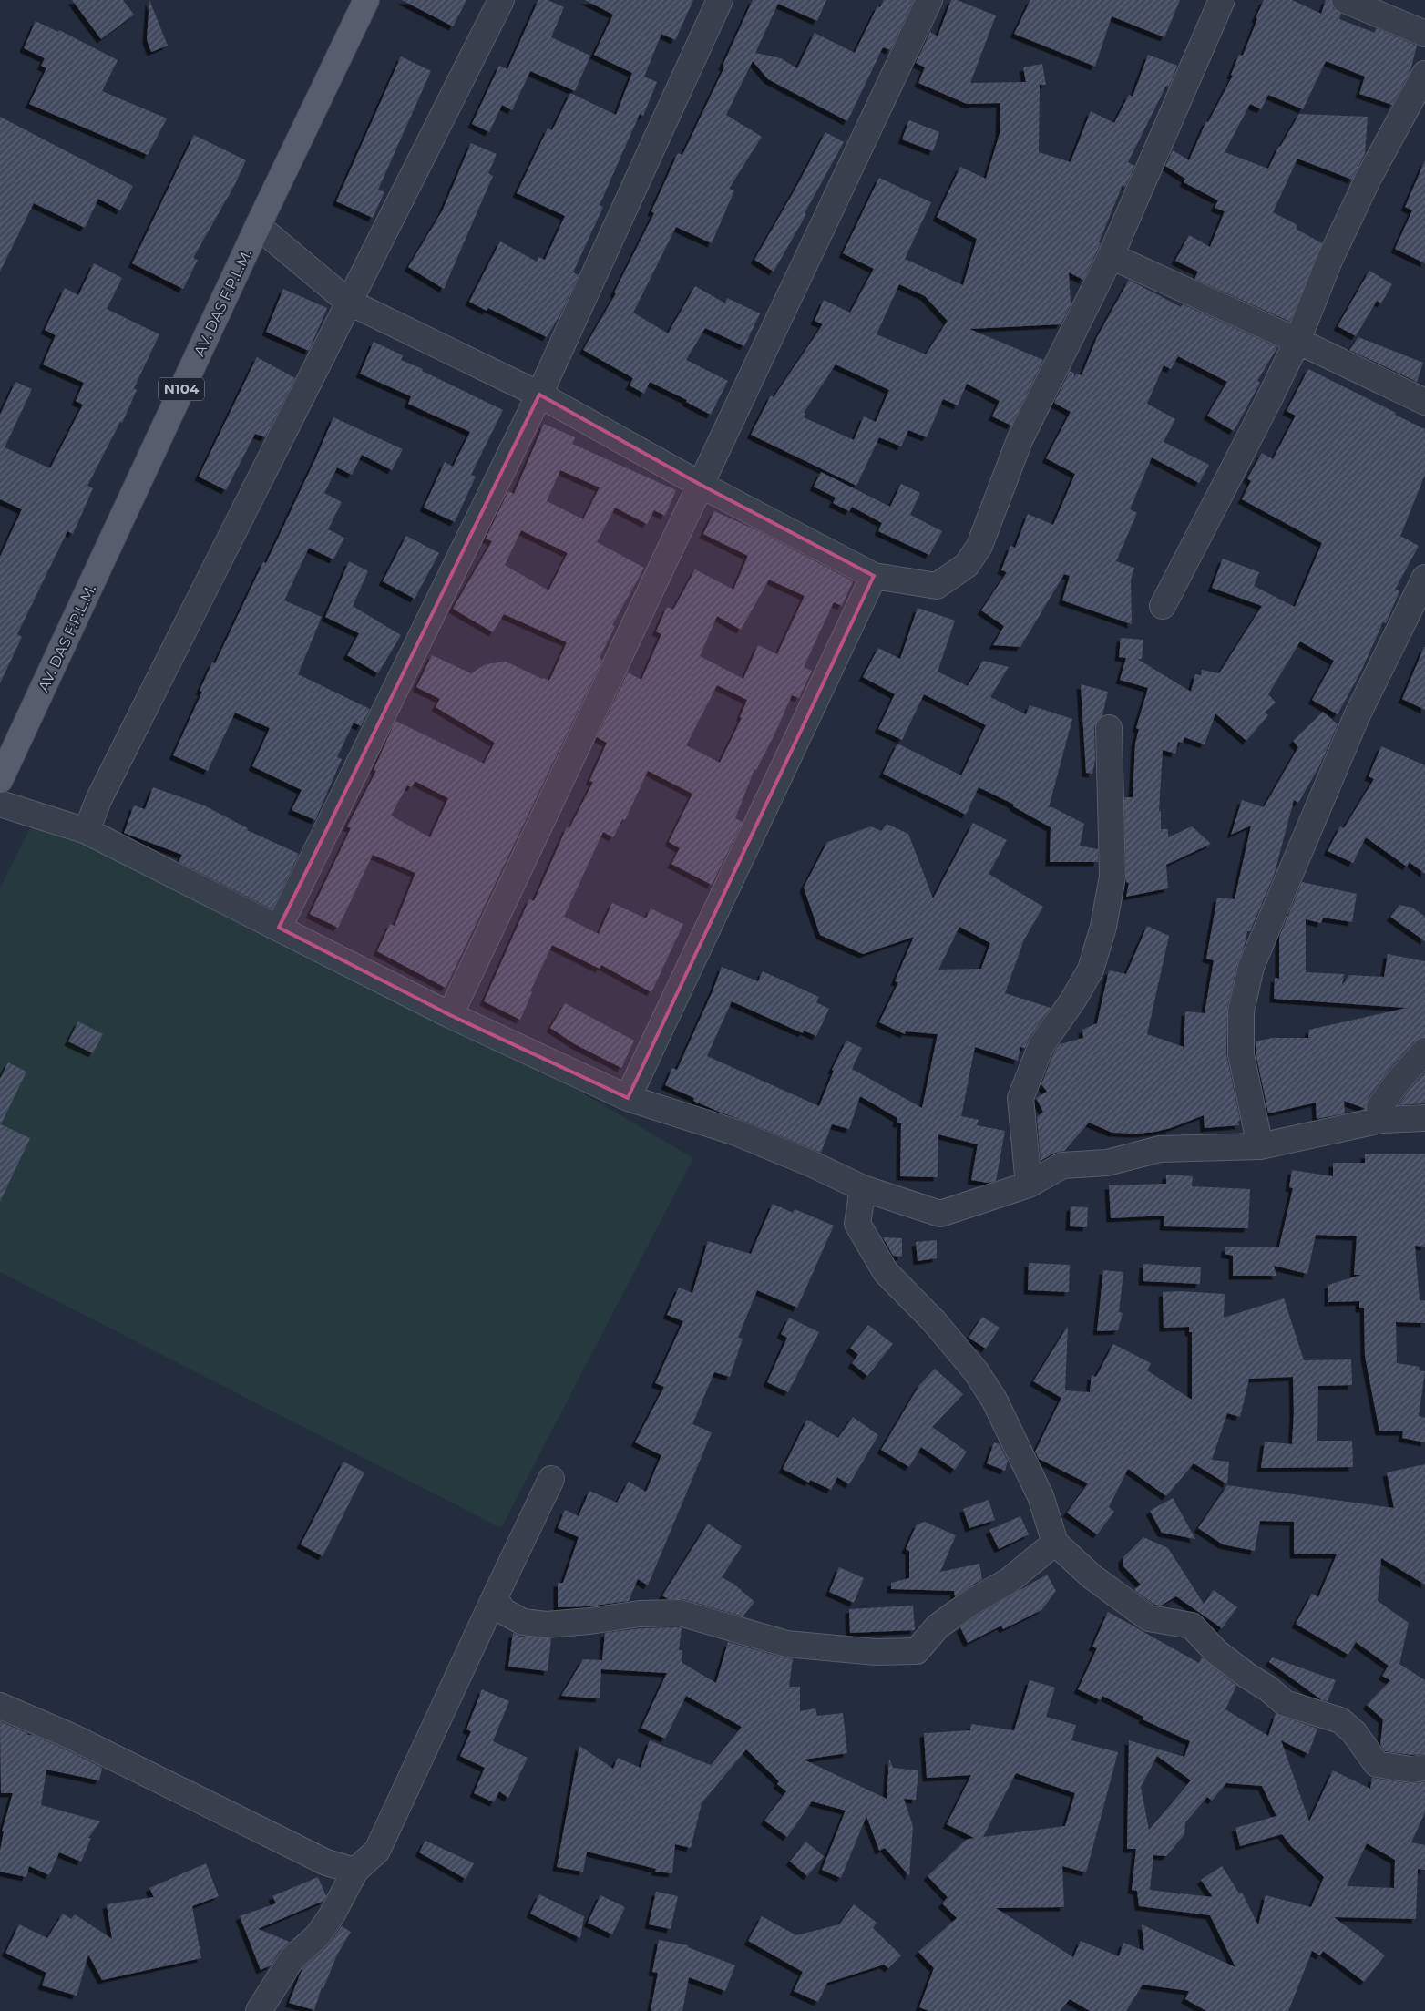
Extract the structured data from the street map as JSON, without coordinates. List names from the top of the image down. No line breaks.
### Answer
{"streets":{"main road":["AV. DAS F.P.L.M.","N104"]}}
